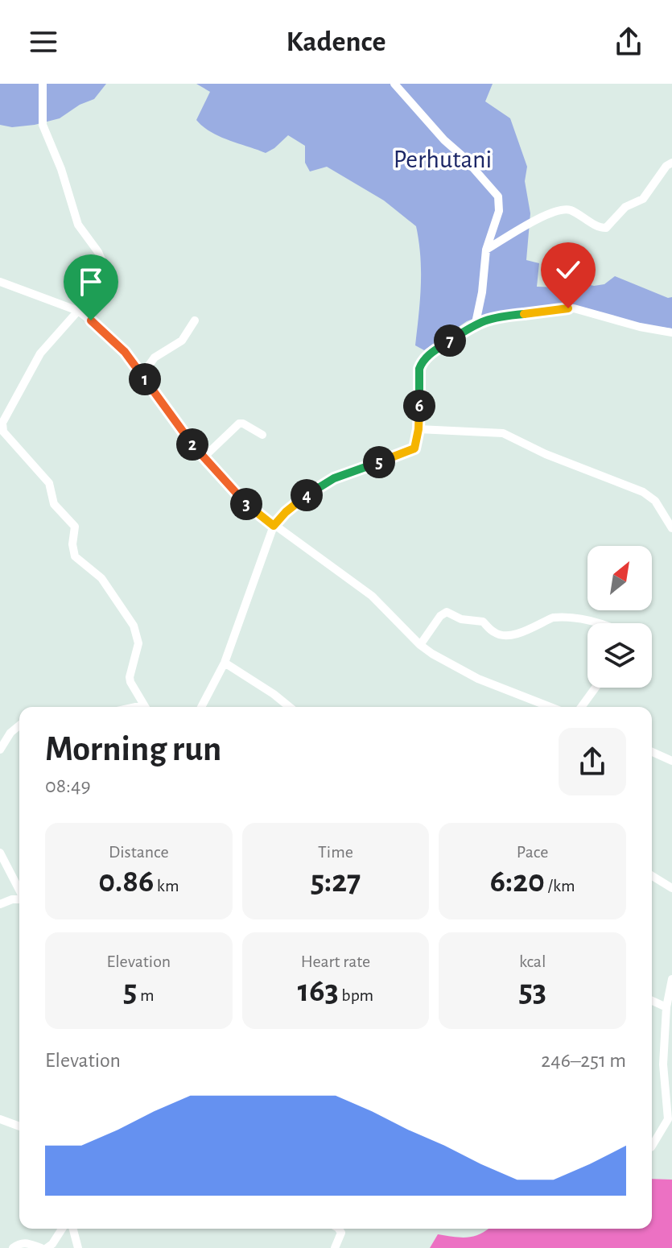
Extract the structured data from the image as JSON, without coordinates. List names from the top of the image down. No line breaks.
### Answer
{"parks":["Perhutani"],"north":"top right","page":{"header":"Kadence","pins":["7","1","6","2","5","4","3"],"heading":["Morning run","08:49"],"stats":[["Distance","0.86 km"],["Time","5:27"],["Pace","6:20 /km"],["Elevation","5 m"],["Heart rate","163 bpm"],["kcal","53"]],"chart":["Elevation","246–251 m"]}}
